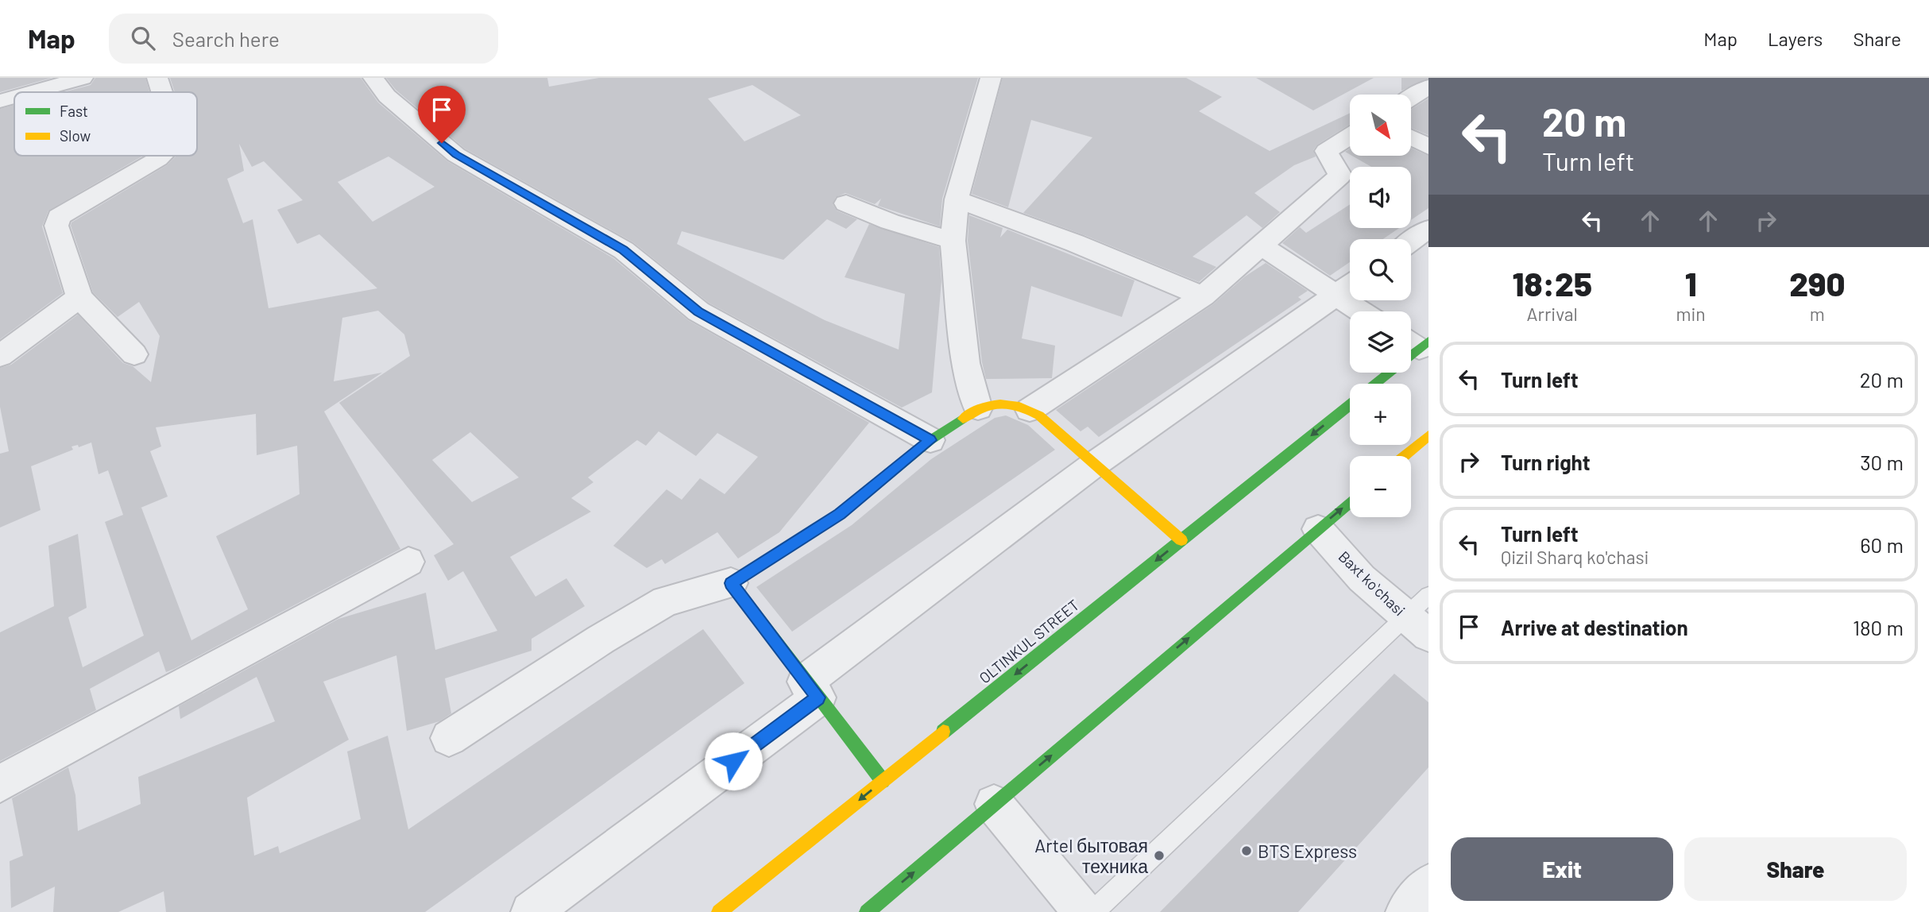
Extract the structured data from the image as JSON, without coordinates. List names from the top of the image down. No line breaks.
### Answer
{"streets":{"main road":["OLTINKUL STREET"],"street":["Baxt koʻchasi"]},"places":["BTS Express","Artel бытовая техника"],"legend":["Fast","Slow"],"north":"bottom right","page":{"header":"Map","search":"Search here","nav":["Map","Layers","Share"],"turn":["20 m","Turn left"],"map_buttons":["+","−"],"eta":["18:25","Arrival","1","min","290","m"],"list":[{"name":"Turn left","value":"20 m"},{"name":"Turn right","value":"30 m"},{"name":"Turn left","note":"Qizil Sharq ko'chasi","value":"60 m"},{"name":"Arrive at destination","value":"180 m"}],"buttons":["Exit","Share"]}}
